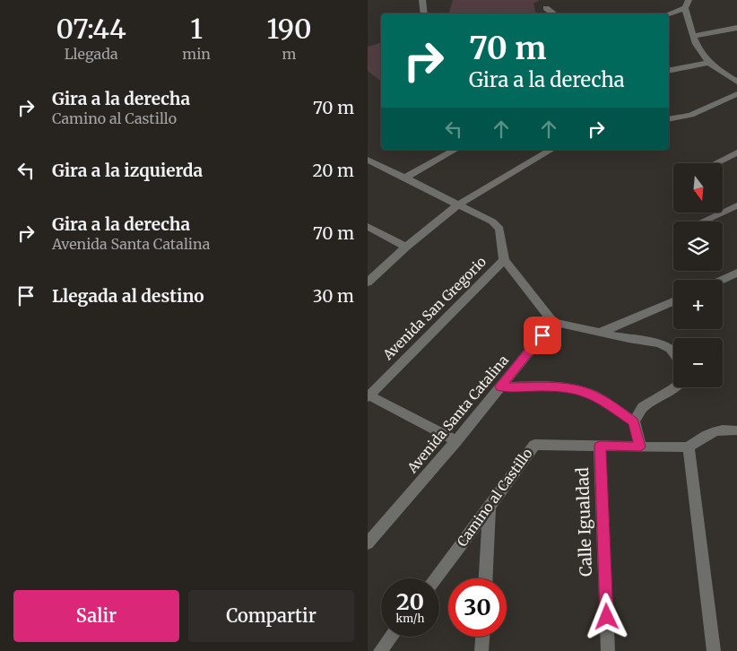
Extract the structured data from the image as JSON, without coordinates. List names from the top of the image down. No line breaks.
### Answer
{"streets":{"street":["Avenida San Gregorio","Avenida Santa Catalina","Camino al Castillo","Calle Igualdad"]},"crossings":[["Camino al Castillo","Calle Igualdad"]],"north":"bottom","page":{"eta":["07:44","Llegada","1","min","190","m"],"turn":["70 m","Gira a la derecha"],"list":[{"name":"Gira a la derecha","note":"Camino al Castillo","value":"70 m"},{"name":"Gira a la izquierda","value":"20 m"},{"name":"Gira a la derecha","note":"Avenida Santa Catalina","value":"70 m"},{"name":"Llegada al destino","value":"30 m"}],"map_buttons":["+","−"],"speed":"20 km/h","limit":"30","buttons":["Salir","Compartir"]}}
